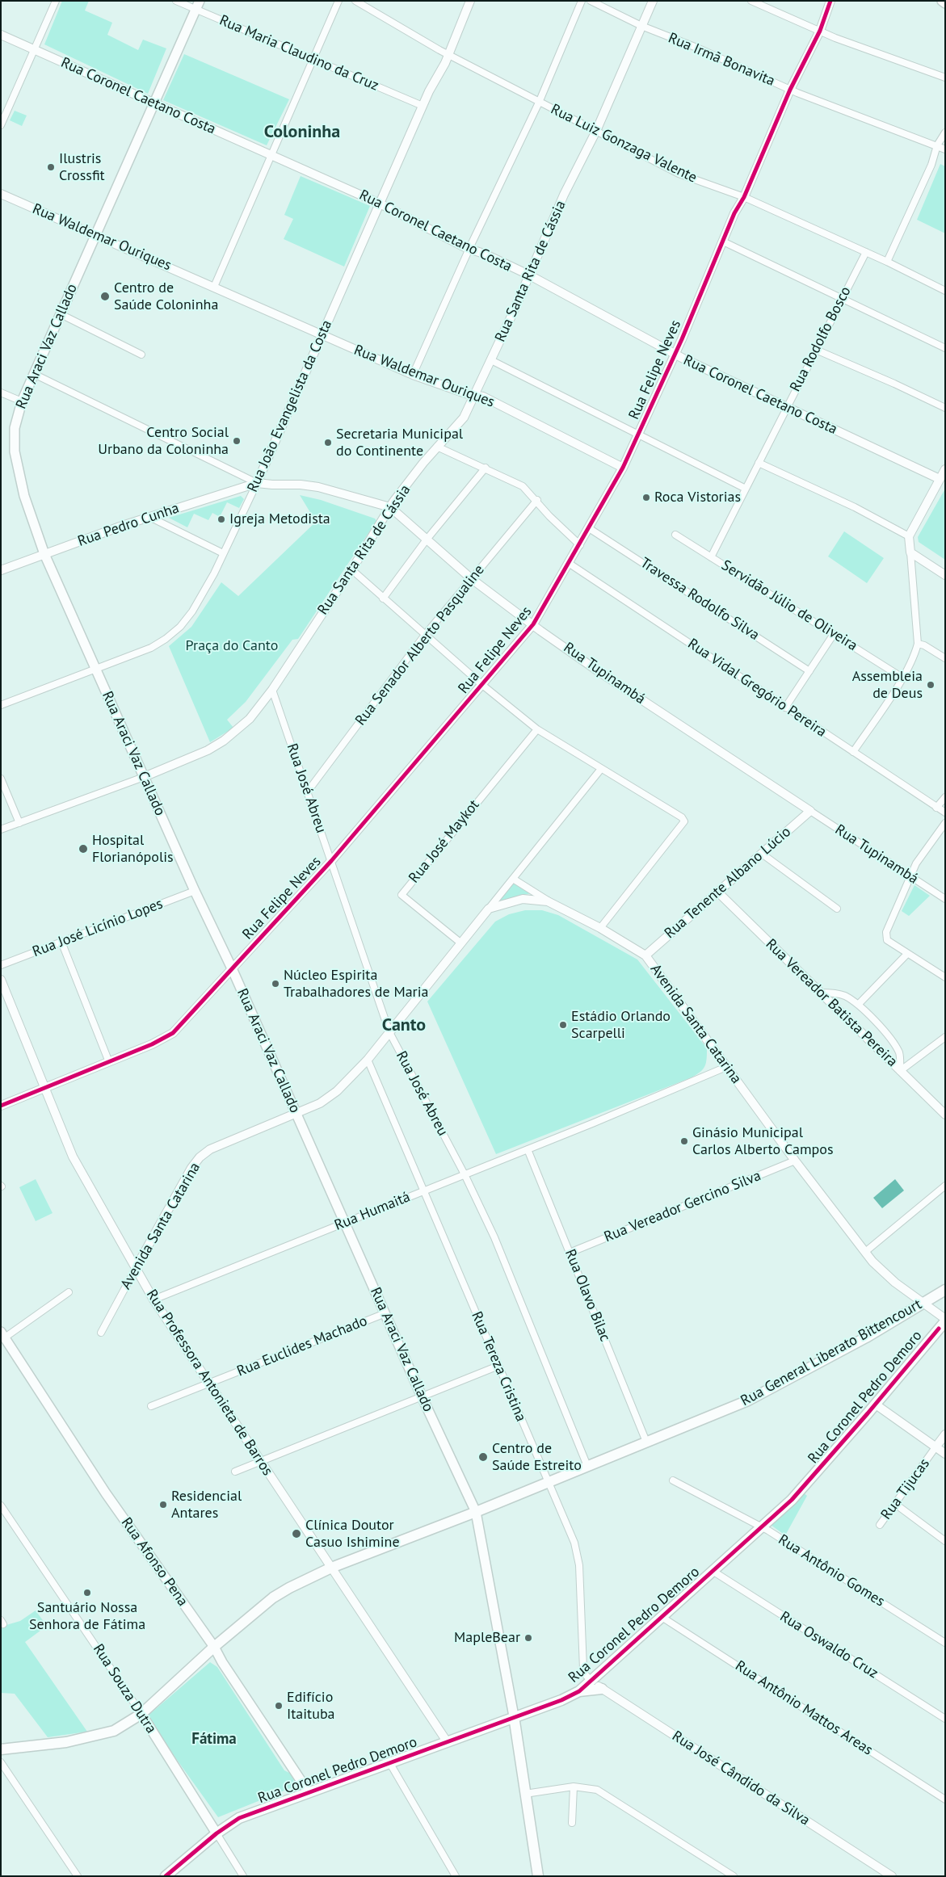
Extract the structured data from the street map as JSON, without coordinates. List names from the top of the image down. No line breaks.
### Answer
{"streets":{"main road":["Rua Araci Vaz Callado","Rua General Liberato Bittencourt","Rua Coronel Pedro Demoro","Rua Afonso Pena","Rua Souza Dutra"],"street":["Rua Maria Claudino da Cruz","Rua Irmã Bonavita","Rua Coronel Caetano Costa","Rua Luiz Gonzaga Valente","Rua Waldemar Ouriques","Rua Santa Rita de Cássia","Rua Rodolfo Bosco","Rua Felipe Neves","Rua João Evangelista da Costa","Rua Pedro Cunha","Travessa Rodolfo Silva","Servidão Júlio de Oliveira","Rua Senador Alberto Pasqualine","Rua Tupinambá","Rua Vidal Gregório Pereira","Rua José Abreu","Rua José Maykot","Rua Tenente Albano Lúcio","Rua José Licínio Lopes","Rua Vereador Batista Pereira","Avenida Santa Catarina","Rua Vereador Gercino Silva","Rua Humaitá","Rua Olavo Bilac","Rua Euclides Machado","Rua Tereza Cristina","Rua Professora Antonieta de Barros","Rua Tijucas","Rua Antônio Gomes","Rua Oswaldo Cruz","Rua Antônio Mattos Areas","Rua José Cândido da Silva"]},"crossings":[["Rua Maria Claudino da Cruz","Rua Araci Vaz Callado"],["Rua Maria Claudino da Cruz","Rua João Evangelista da Costa"],["Rua Irmã Bonavita","Rua Santa Rita de Cássia"],["Rua Irmã Bonavita","Rua Felipe Neves"],["Rua Coronel Caetano Costa","Rua Santa Rita de Cássia"],["Rua Coronel Caetano Costa","Rua Rodolfo Bosco"],["Rua Coronel Caetano Costa","Rua Araci Vaz Callado"],["Rua Coronel Caetano Costa","Rua Felipe Neves"],["Rua Coronel Caetano Costa","Rua João Evangelista da Costa"],["Rua Luiz Gonzaga Valente","Rua Santa Rita de Cássia"],["Rua Luiz Gonzaga Valente","Rua Rodolfo Bosco"],["Rua Luiz Gonzaga Valente","Rua Felipe Neves"],["Rua Luiz Gonzaga Valente","Rua João Evangelista da Costa"],["Rua Waldemar Ouriques","Rua Santa Rita de Cássia"],["Rua Waldemar Ouriques","Rua Araci Vaz Callado"],["Rua Waldemar Ouriques","Rua Felipe Neves"],["Rua Waldemar Ouriques","Rua João Evangelista da Costa"],["Rua Santa Rita de Cássia","Rua Araci Vaz Callado"],["Rua Santa Rita de Cássia","Rua Tupinambá"],["Rua Santa Rita de Cássia","Rua José Abreu"],["Rua Rodolfo Bosco","Servidão Júlio de Oliveira"],["Rua Araci Vaz Callado","Rua Felipe Neves"],["Rua Araci Vaz Callado","Rua João Evangelista da Costa"],["Rua Araci Vaz Callado","Rua Pedro Cunha"],["Rua Araci Vaz Callado","Rua José Licínio Lopes"],["Rua Araci Vaz Callado","Avenida Santa Catarina"],["Rua Araci Vaz Callado","Rua Humaitá"],["Rua Araci Vaz Callado","Rua Euclides Machado"],["Rua Araci Vaz Callado","Rua General Liberato Bittencourt"],["Rua Araci Vaz Callado","Rua Coronel Pedro Demoro"],["Rua Felipe Neves","Travessa Rodolfo Silva"],["Rua Felipe Neves","Rua Tupinambá"],["Rua Felipe Neves","Rua Vidal Gregório Pereira"],["Rua Felipe Neves","Rua José Abreu"],["Rua Felipe Neves","Rua Professora Antonieta de Barros"],["Rua João Evangelista da Costa","Rua Pedro Cunha"],["Rua João Evangelista da Costa","Rua Tupinambá"],["Rua Pedro Cunha","Rua Tupinambá"],["Rua Senador Alberto Pasqualine","Rua Tupinambá"],["Rua Senador Alberto Pasqualine","Rua José Abreu"],["Rua Tupinambá","Rua Tenente Albano Lúcio"],["Rua José Abreu","Avenida Santa Catarina"],["Rua José Abreu","Rua Humaitá"],["Rua José Abreu","Rua General Liberato Bittencourt"],["Rua José Maykot","Avenida Santa Catarina"],["Rua Tenente Albano Lúcio","Rua Vereador Batista Pereira"],["Rua Tenente Albano Lúcio","Avenida Santa Catarina"],["Avenida Santa Catarina","Rua Vereador Gercino Silva"],["Avenida Santa Catarina","Rua Humaitá"],["Avenida Santa Catarina","Rua General Liberato Bittencourt"],["Avenida Santa Catarina","Rua Tereza Cristina"],["Avenida Santa Catarina","Rua Professora Antonieta de Barros"],["Avenida Santa Catarina","Rua Coronel Pedro Demoro"],["Rua Vereador Gercino Silva","Rua Olavo Bilac"],["Rua Humaitá","Rua Olavo Bilac"],["Rua Humaitá","Rua Tereza Cristina"],["Rua Humaitá","Rua Professora Antonieta de Barros"],["Rua Olavo Bilac","Rua General Liberato Bittencourt"],["Rua Euclides Machado","Rua Professora Antonieta de Barros"],["Rua General Liberato Bittencourt","Rua Tereza Cristina"],["Rua General Liberato Bittencourt","Rua Professora Antonieta de Barros"],["Rua General Liberato Bittencourt","Rua Afonso Pena"],["Rua General Liberato Bittencourt","Rua Souza Dutra"],["Rua Tereza Cristina","Rua Coronel Pedro Demoro"],["Rua Tereza Cristina","Rua José Cândido da Silva"],["Rua Professora Antonieta de Barros","Rua Coronel Pedro Demoro"],["Rua Coronel Pedro Demoro","Rua Afonso Pena"],["Rua Coronel Pedro Demoro","Rua Antônio Gomes"],["Rua Coronel Pedro Demoro","Rua Oswaldo Cruz"],["Rua Coronel Pedro Demoro","Rua Souza Dutra"],["Rua Coronel Pedro Demoro","Rua Antônio Mattos Areas"],["Rua Coronel Pedro Demoro","Rua José Cândido da Silva"]],"districts":["Coloninha","Canto","Fátima"],"parks":["Praça do Canto"],"places":["Ilustris Crossfit","Centro de Saúde Coloninha","Centro Social Urbano da Coloninha","Secretaria Municipal do Continente","Roca Vistorias","Igreja Metodista","Assembleia de Deus","Hospital Florianópolis","Núcleo Espirita Trabalhadores de Maria","Estádio Orlando Scarpelli","Ginásio Municipal Carlos Alberto Campos","Centro de Saúde Estreito","Residencial Antares","Clínica Doutor Casuo Ishimine","Santuário Nossa Senhora de Fátima","MapleBear","Edifício Itaituba"]}
